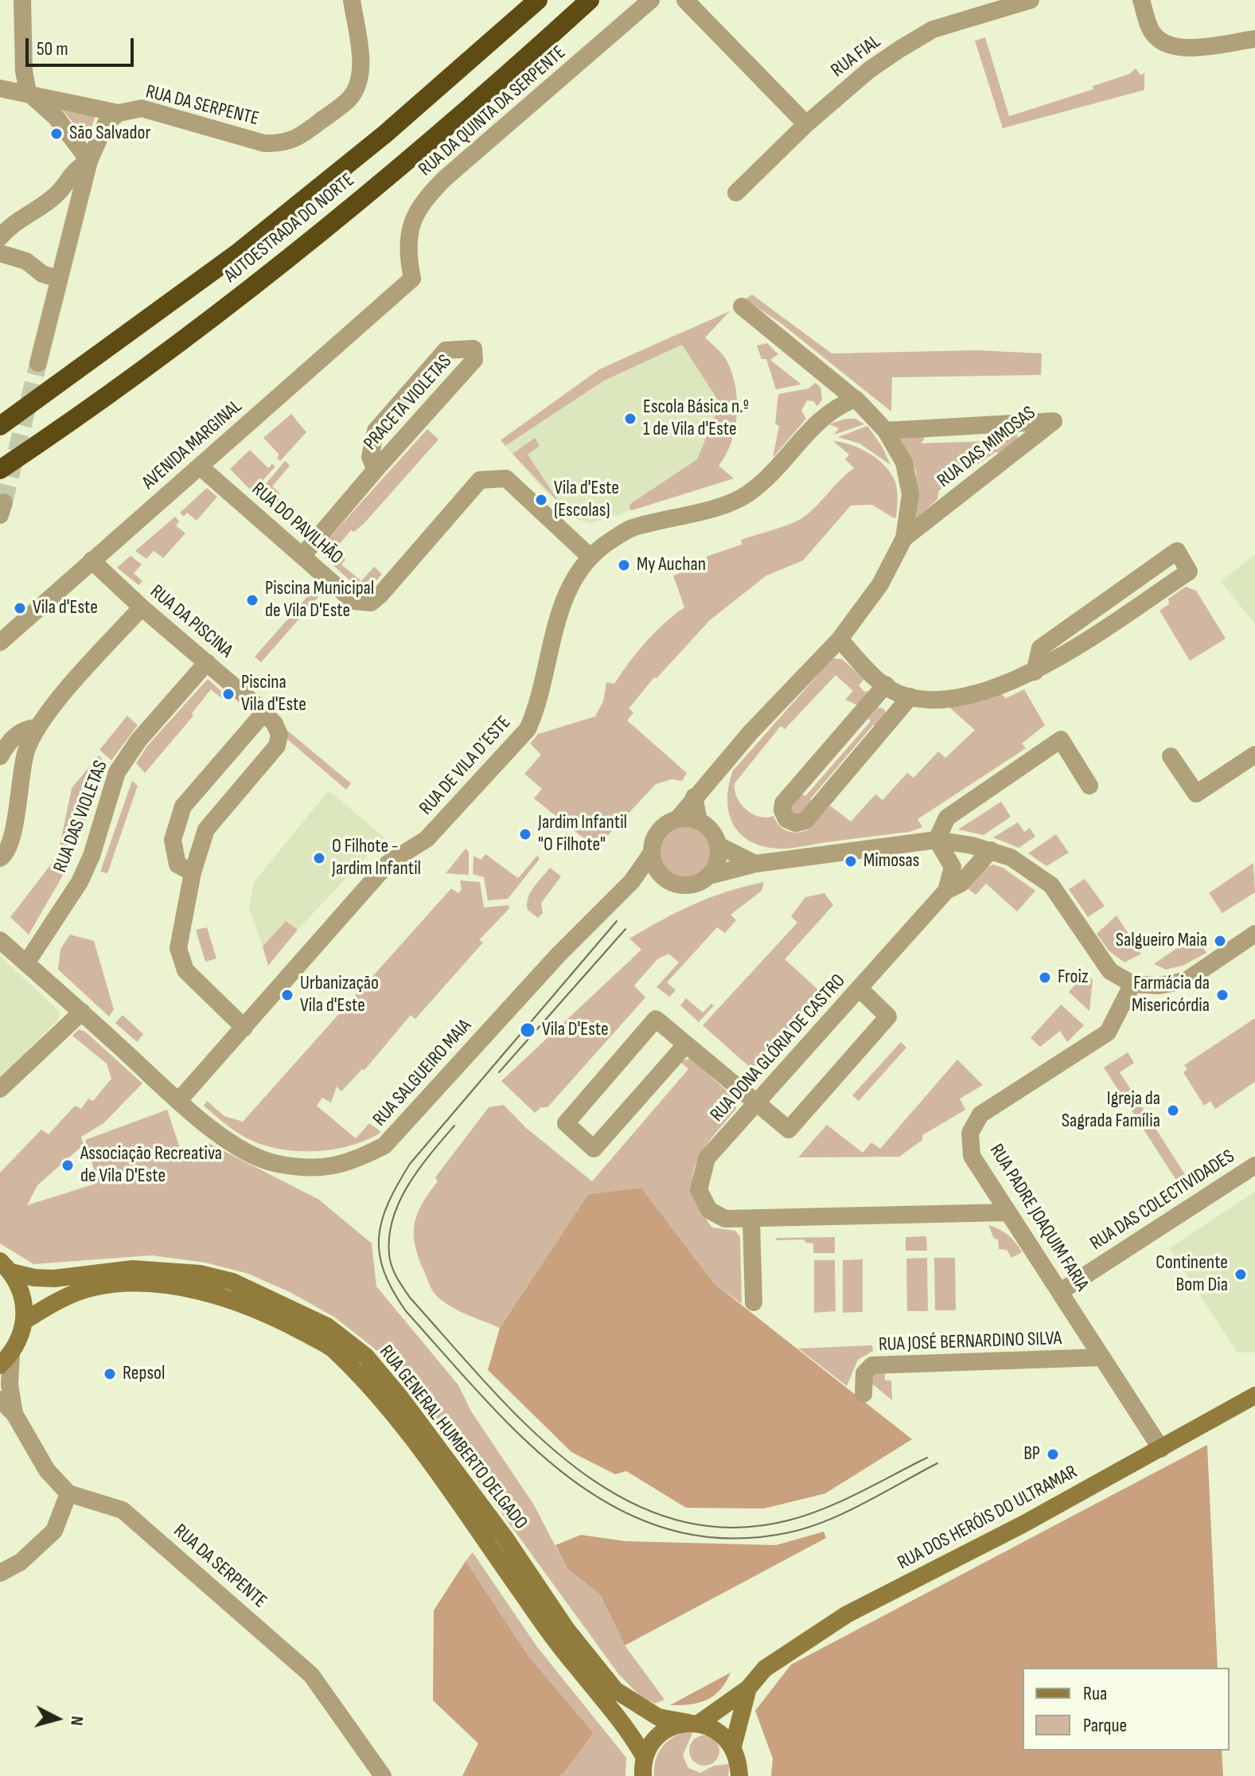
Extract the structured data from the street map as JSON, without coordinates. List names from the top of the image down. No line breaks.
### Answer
{"streets":{"highway":["AUTOESTRADA DO NORTE"],"main road":["RUA GENERAL HUMBERTO DELGADO","RUA DOS HERÓIS DO ULTRAMAR"],"street":["RUA FIAL","RUA DA SERPENTE","RUA DA QUINTA DA SERPENTE","PRACETA VIOLETAS","AVENIDA MARGINAL","RUA DAS MIMOSAS","RUA DO PAVILHÃO","RUA DA PISCINA","RUA DE VILA D´ESTE","RUA DAS VIOLETAS","RUA DONA GLÓRIA DE CASTRO","RUA SALGUEIRO MAIA","RUA DAS COLECTIVIDADES","RUA PADRE JOAQUIM FARIA","RUA JOSÉ BERNARDINO SILVA"]},"crossings":[["RUA DA QUINTA DA SERPENTE","AVENIDA MARGINAL"],["PRACETA VIOLETAS","RUA DO PAVILHÃO"],["AVENIDA MARGINAL","RUA DO PAVILHÃO"],["AVENIDA MARGINAL","RUA DA PISCINA"],["RUA DAS MIMOSAS","RUA DE VILA D´ESTE"],["RUA DAS MIMOSAS","RUA SALGUEIRO MAIA"],["RUA DO PAVILHÃO","RUA DE VILA D´ESTE"],["RUA DA PISCINA","RUA DAS VIOLETAS"],["RUA DAS VIOLETAS","RUA SALGUEIRO MAIA"],["RUA DONA GLÓRIA DE CASTRO","RUA PADRE JOAQUIM FARIA"],["RUA DAS COLECTIVIDADES","RUA PADRE JOAQUIM FARIA"],["RUA PADRE JOAQUIM FARIA","RUA JOSÉ BERNARDINO SILVA"],["RUA PADRE JOAQUIM FARIA","RUA DOS HERÓIS DO ULTRAMAR"],["RUA GENERAL HUMBERTO DELGADO","RUA DOS HERÓIS DO ULTRAMAR"]],"places":["São Salvador","Escola Básica n.º 1 de Vila d'Este","Vila d'Este (Escolas)","My Auchan","Piscina Municipal de Vila D'Este","Vila d'Este","Piscina Vila d'Este","Jardim Infantil \"O Filhote\"","O Filhote - Jardim Infantil","Mimosas","Salgueiro Maia","Froiz","Urbanização Vila d'Este","Farmácia da Misericórdia","Vila D'Este","Igreja da Sagrada Família","Associação Recreativa de Vila D'Este","Continente Bom Dia","Repsol","BP"],"legend":["Rua","Parque"],"scale_bar":"50 m","north":"right"}
